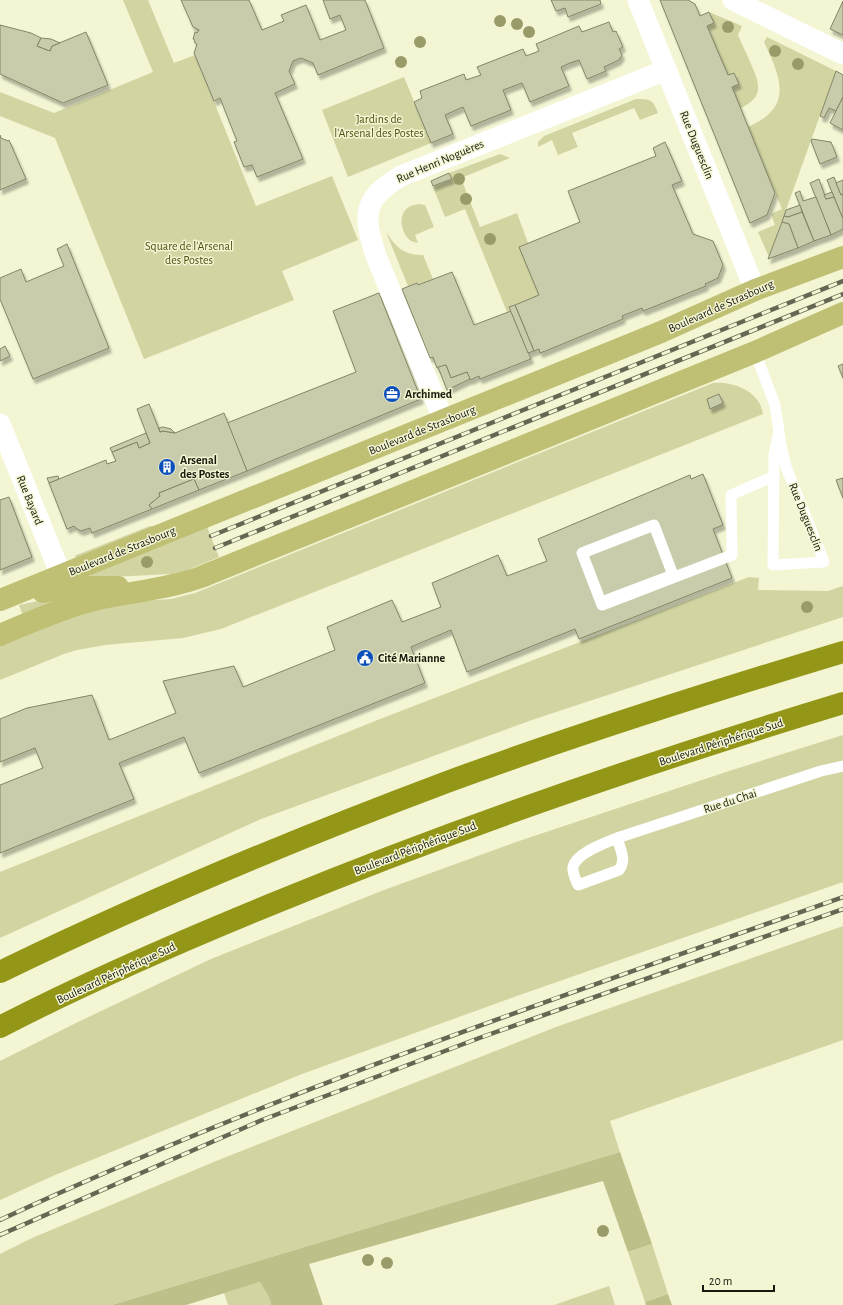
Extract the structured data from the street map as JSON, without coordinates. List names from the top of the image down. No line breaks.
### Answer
{"streets":{"highway":["Boulevard Périphérique Sud"],"main road":["Boulevard de Strasbourg"],"street":["Rue Duguesclin","Rue Henri Noguères","Rue Bayard"],"lane":["Rue du Chai"]},"crossings":[["Rue Duguesclin","Rue Henri Noguères"],["Rue Duguesclin","Boulevard de Strasbourg"],["Rue Henri Noguères","Boulevard de Strasbourg"],["Boulevard de Strasbourg","Rue Bayard"]],"parks":["Jardins de l'Arsenal des Postes","Square de l'Arsenal des Postes"],"places":{"office":["Archimed"],"building":["Arsenal des Postes"],"public building":["Cité Marianne"]},"scale_bar":"20 m"}
